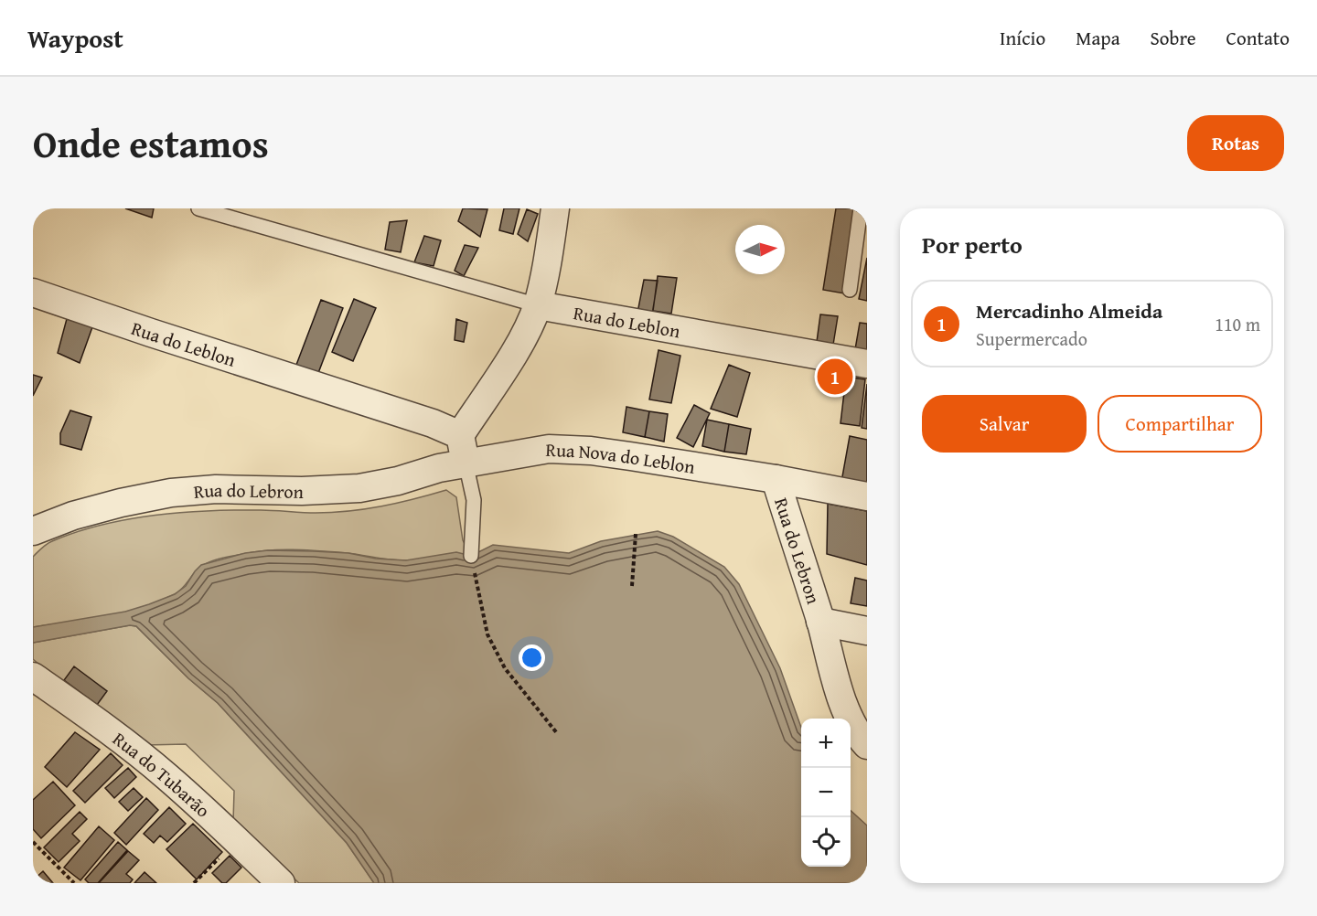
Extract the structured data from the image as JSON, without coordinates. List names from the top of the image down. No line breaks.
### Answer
{"streets":{"street":["Rua do Leblon","Rua Nova do Leblon","Rua do Lebron","Rua do Tubarão"]},"crossings":[["Rua Nova do Leblon","Rua do Lebron"]],"north":"right","page":{"header":"Waypost","nav":["Início","Mapa","Sobre","Contato"],"title":"Onde estamos","buttons":["Rotas",["Salvar","Compartilhar"]],"heading":"Por perto","list":[{"mark":"1","name":"Mercadinho Almeida","note":"Supermercado","value":"110 m"}],"pins":"1","map_buttons":["+","−"]}}
